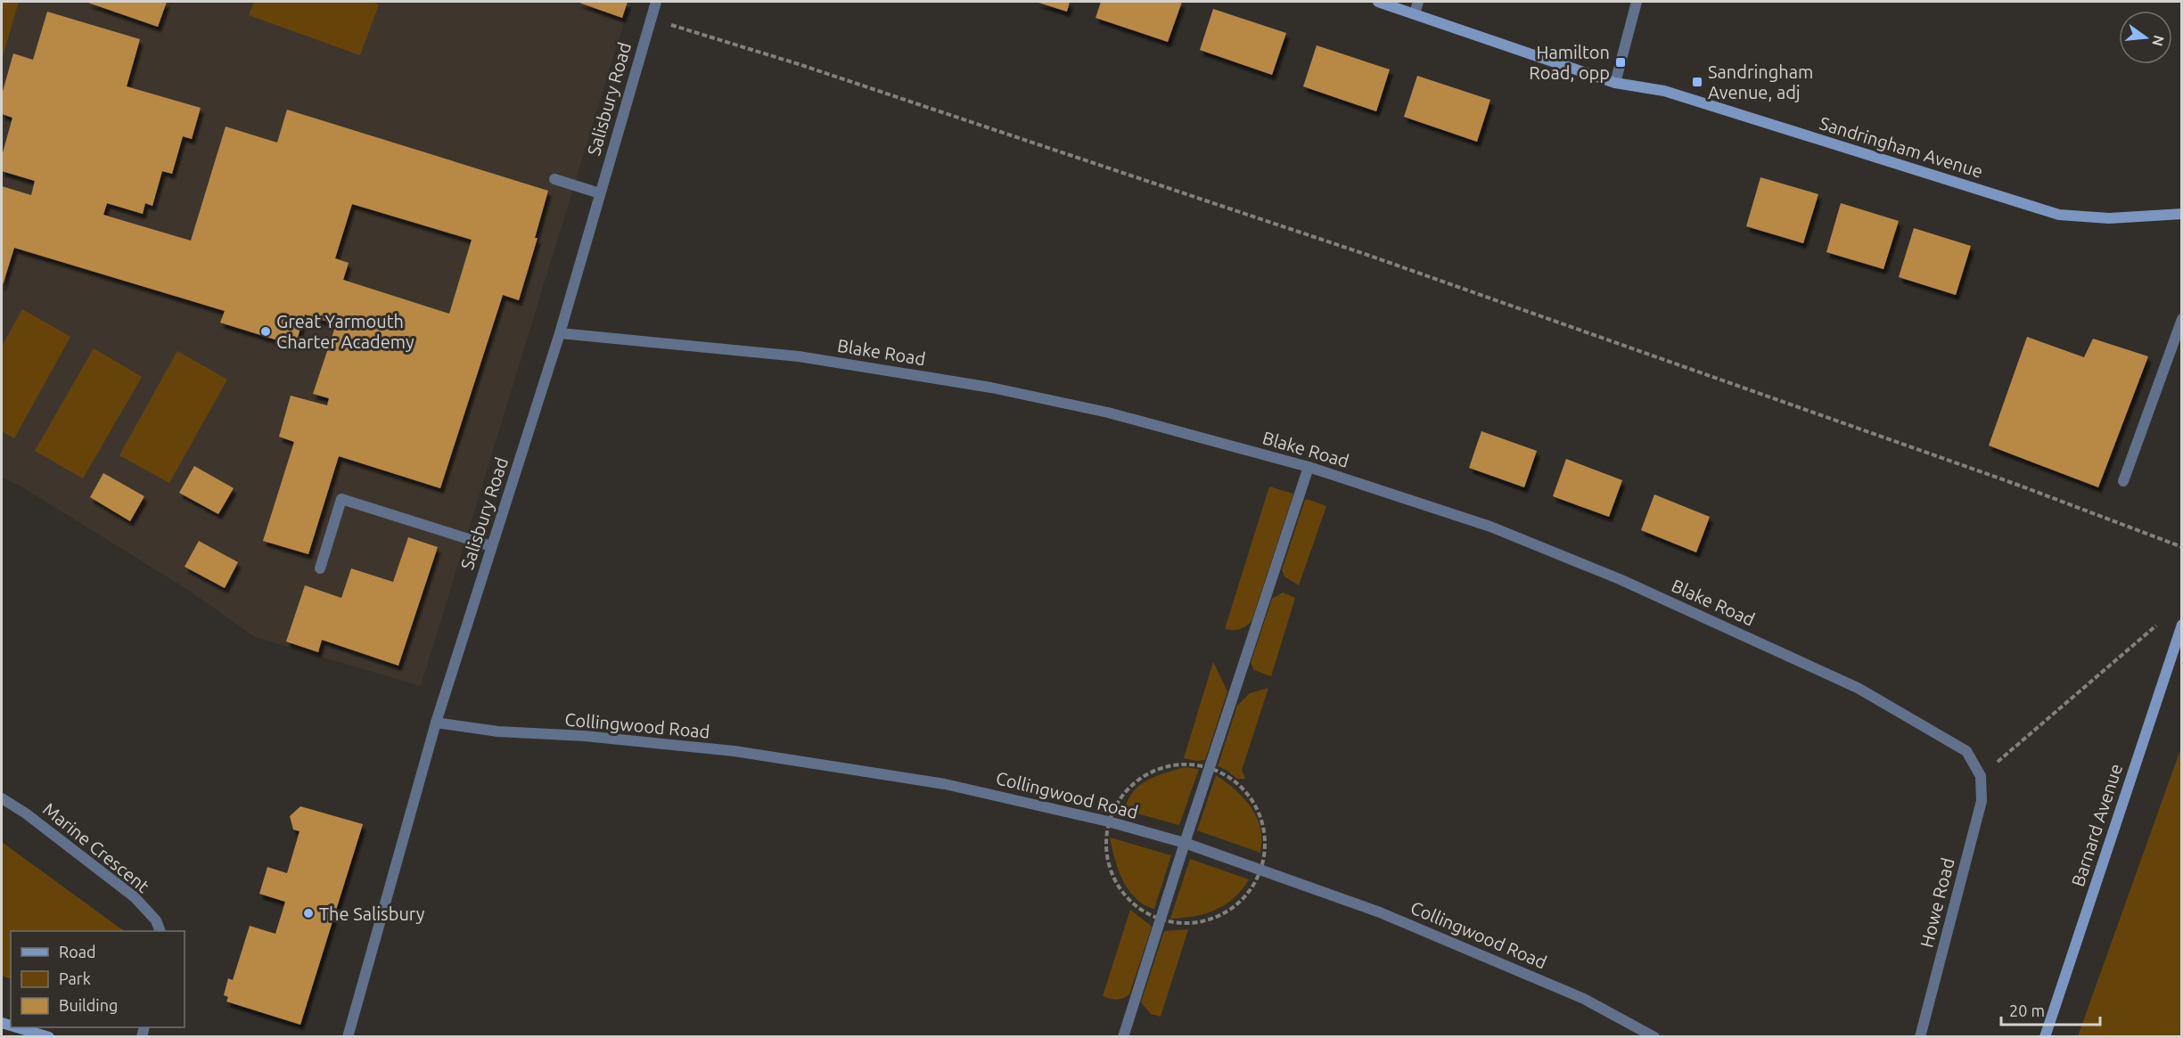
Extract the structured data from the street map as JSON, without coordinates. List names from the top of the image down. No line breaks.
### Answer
{"streets":{"street":["Salisbury Road","Sandringham Avenue","Blake Road","Collingwood Road","Barnard Avenue","Marine Crescent","Howe Road"]},"crossings":[["Salisbury Road","Blake Road"],["Salisbury Road","Collingwood Road"],["Blake Road","Howe Road"]],"places":{"transit":["Hamilton Road, opp","Sandringham Avenue, adj"],"other":["Great Yarmouth Charter Academy","The Salisbury"]},"legend":["Road","Park","Building"],"scale_bar":"20 m","north":"right"}
